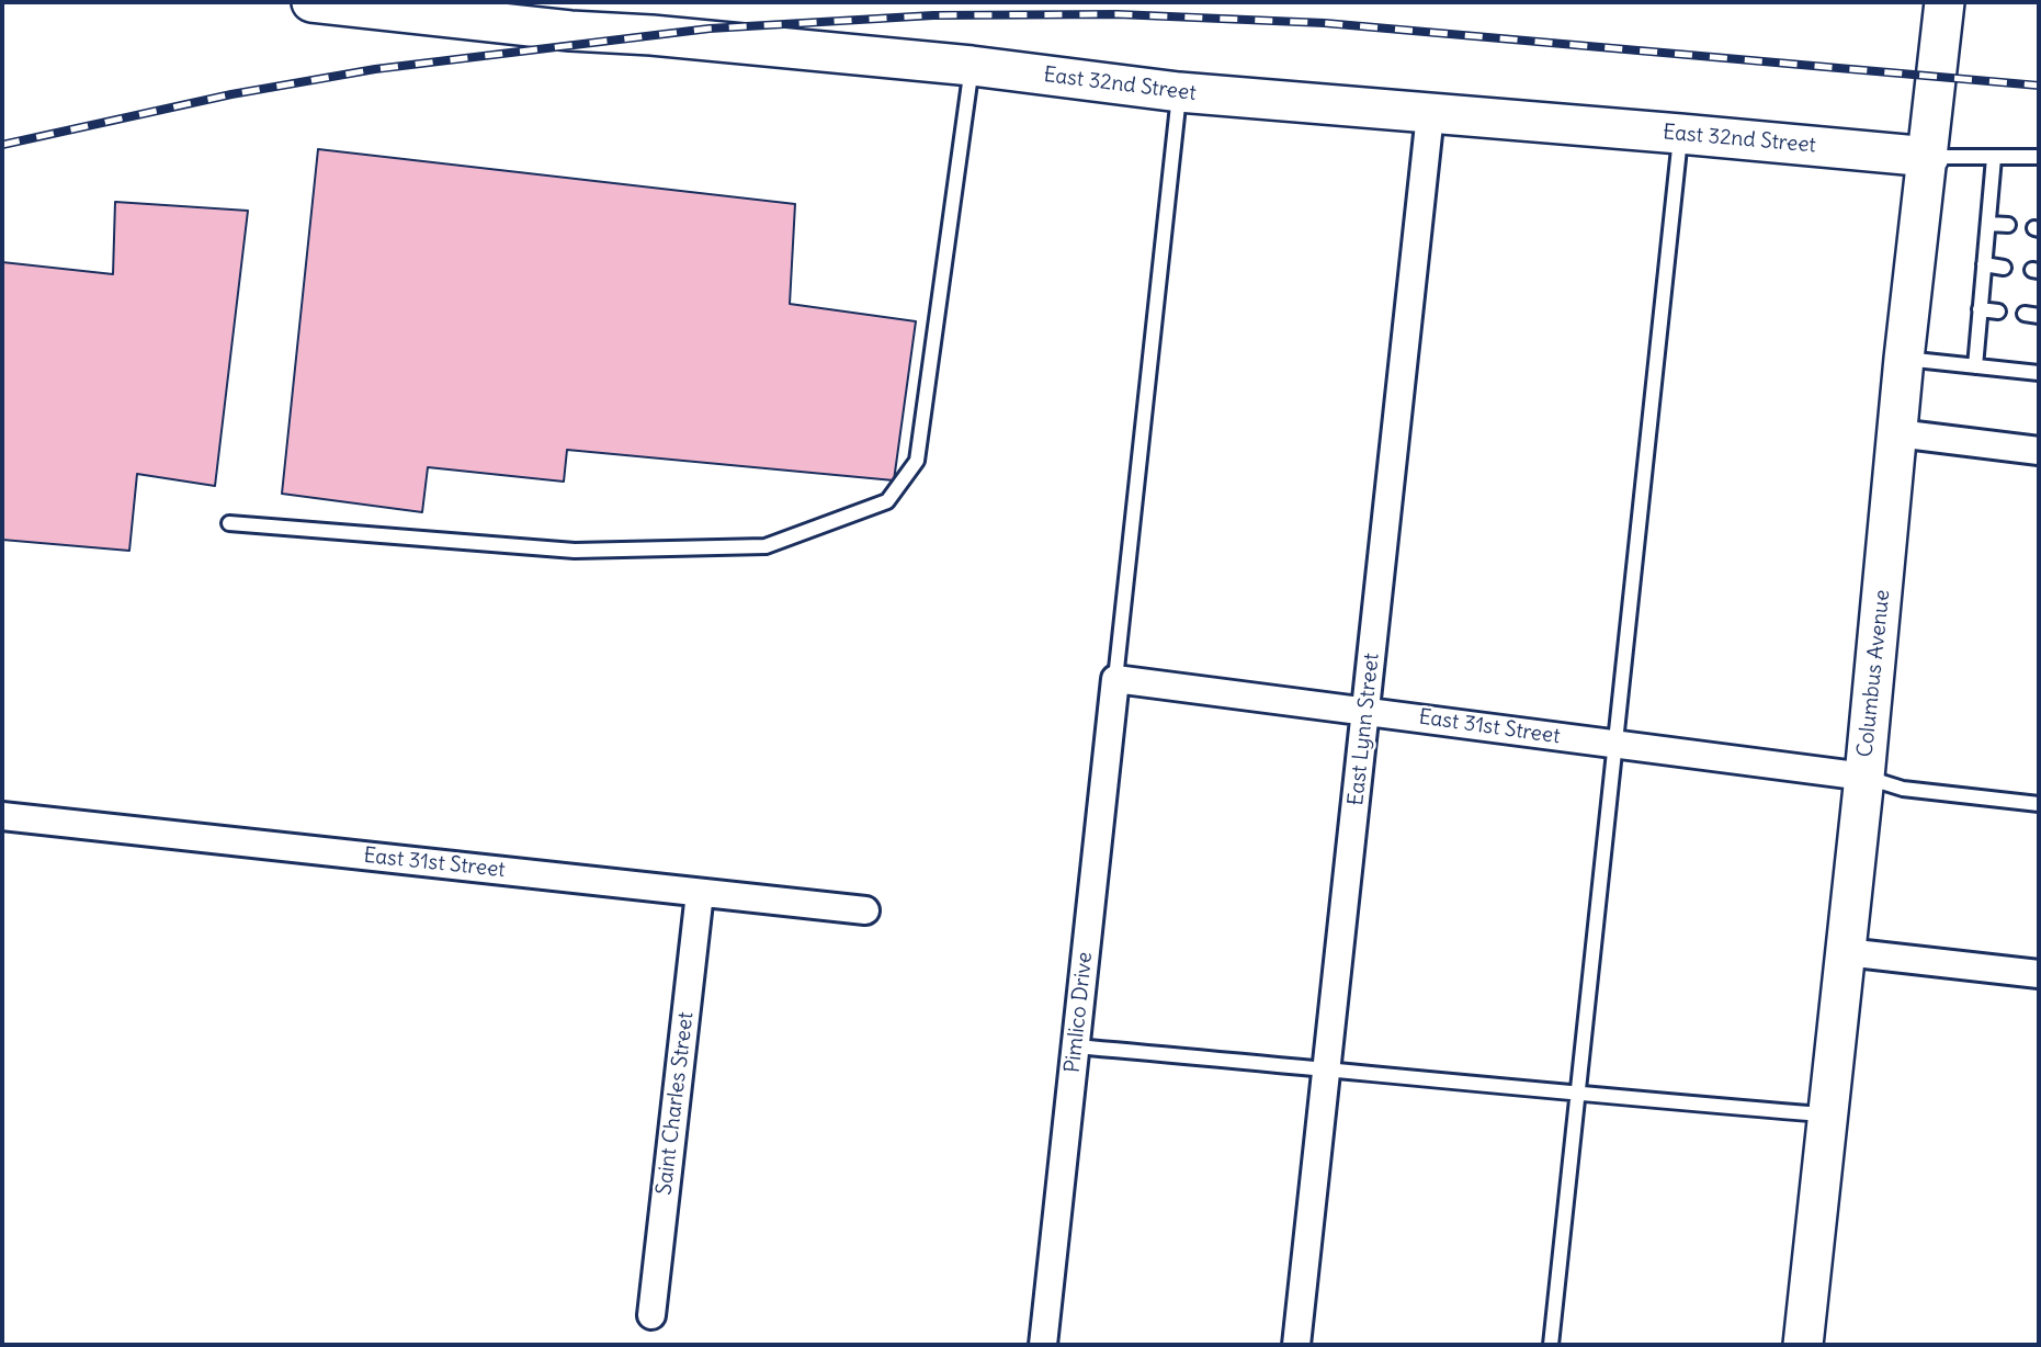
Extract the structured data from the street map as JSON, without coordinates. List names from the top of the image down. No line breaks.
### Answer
{"streets":{"street":["East 32nd Street","Columbus Avenue","East 31st Street","East Lynn Street","Pimlico Drive","Saint Charles Street"]},"crossings":[["East 32nd Street","Columbus Avenue"],["East 32nd Street","East Lynn Street"],["Columbus Avenue","East 31st Street"],["East 31st Street","East Lynn Street"],["East 31st Street","Pimlico Drive"],["East 31st Street","Saint Charles Street"]]}
